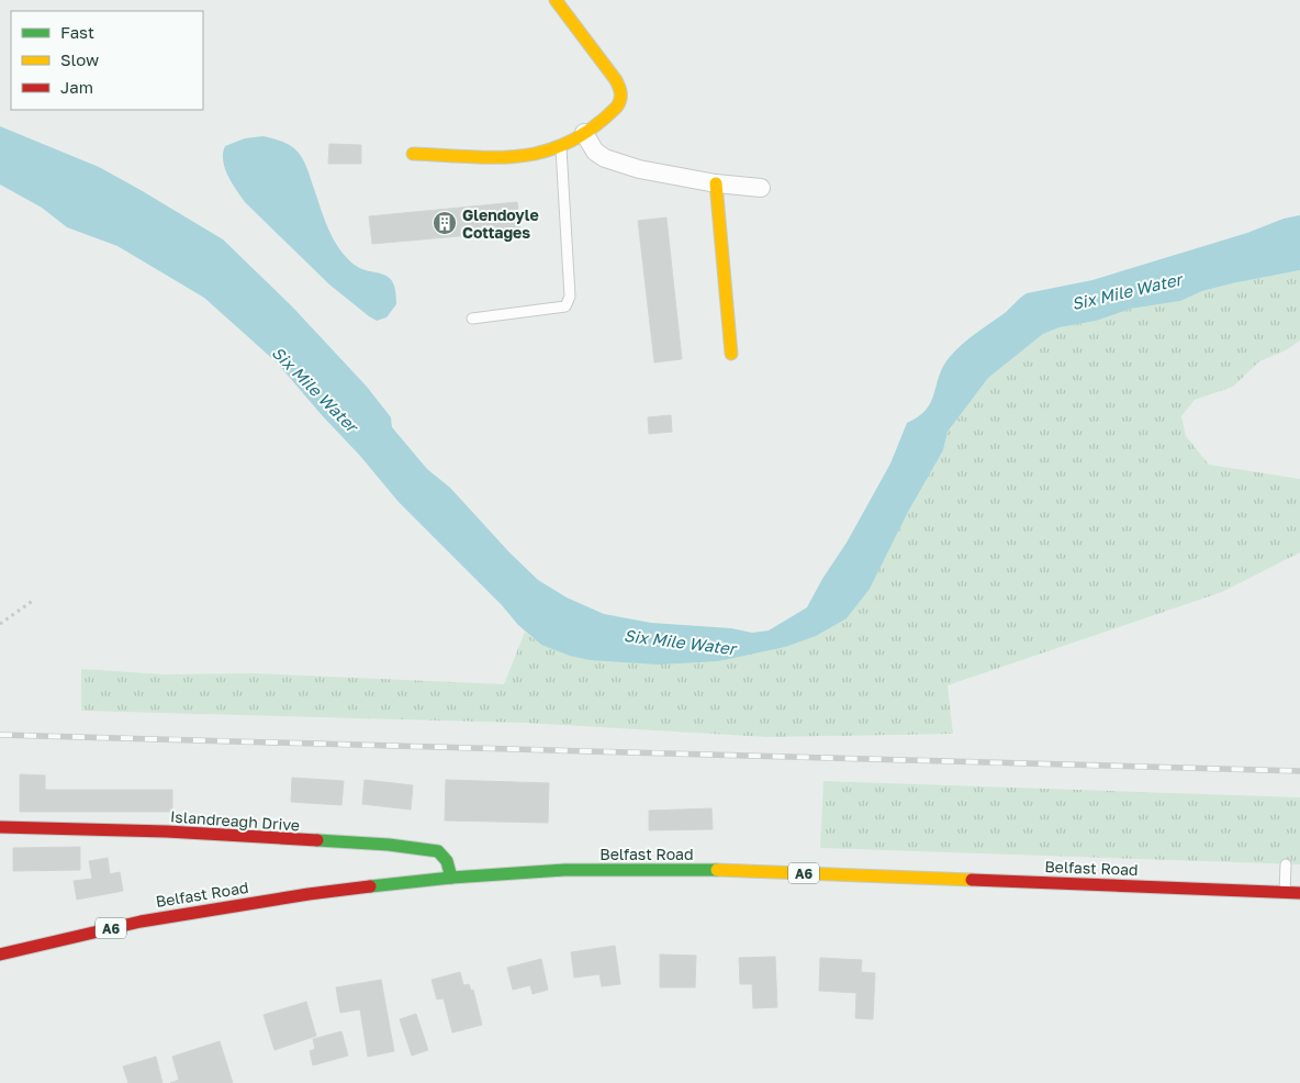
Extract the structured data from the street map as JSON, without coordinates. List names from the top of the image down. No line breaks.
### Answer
{"streets":{"main road":["Islandreagh Drive","Belfast Road","A6"]},"crossings":[["Islandreagh Drive","Belfast Road"]],"water":["Six Mile Water"],"places":{"building":["Glendoyle Cottages"]},"legend":["Fast","Slow","Jam"]}
